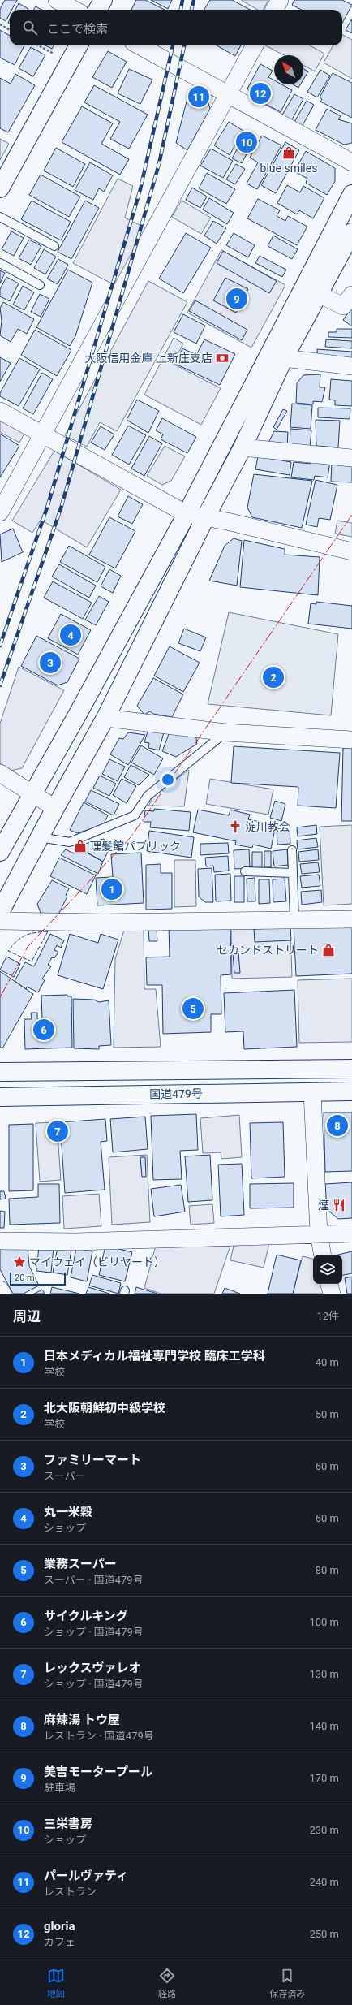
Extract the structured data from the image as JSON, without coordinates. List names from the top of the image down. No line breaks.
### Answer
{"streets":{"main road":["国道479号"]},"places":{"shop":["blue smiles","理髪館パブリック","セカンドストリート"],"bank":["大阪信用金庫 上新庄支店"],"church":["淀川教会"],"restaurant":["煙"],"place":["マイウェイ（ビリヤード）"]},"scale_bar":"20 m","north":"top left","page":{"search":"ここで検索","pins":["12","11","10","9","4","3","2","1","5","6","8","7"],"scale":"20 m","heading":["周辺","12件"],"list":[{"mark":"1","name":"日本メディカル福祉専門学校 臨床工学科","note":"学校","value":"40 m"},{"mark":"2","name":"北大阪朝鮮初中級学校","note":"学校","value":"50 m"},{"mark":"3","name":"ファミリーマート","note":"スーパー","value":"60 m"},{"mark":"4","name":"丸一米穀","note":"ショップ","value":"60 m"},{"mark":"5","name":"業務スーパー","note":"スーパー · 国道479号","value":"80 m"},{"mark":"6","name":"サイクルキング","note":"ショップ · 国道479号","value":"100 m"},{"mark":"7","name":"レックスヴァレオ","note":"ショップ · 国道479号","value":"130 m"},{"mark":"8","name":"麻辣湯 トウ屋","note":"レストラン · 国道479号","value":"140 m"},{"mark":"9","name":"美吉モータープール","note":"駐車場","value":"170 m"},{"mark":"10","name":"三栄書房","note":"ショップ","value":"230 m"},{"mark":"11","name":"パールヴァティ","note":"レストラン","value":"240 m"},{"mark":"12","name":"gloria","note":"カフェ","value":"250 m"}],"nav":["地図","経路","保存済み"]}}
